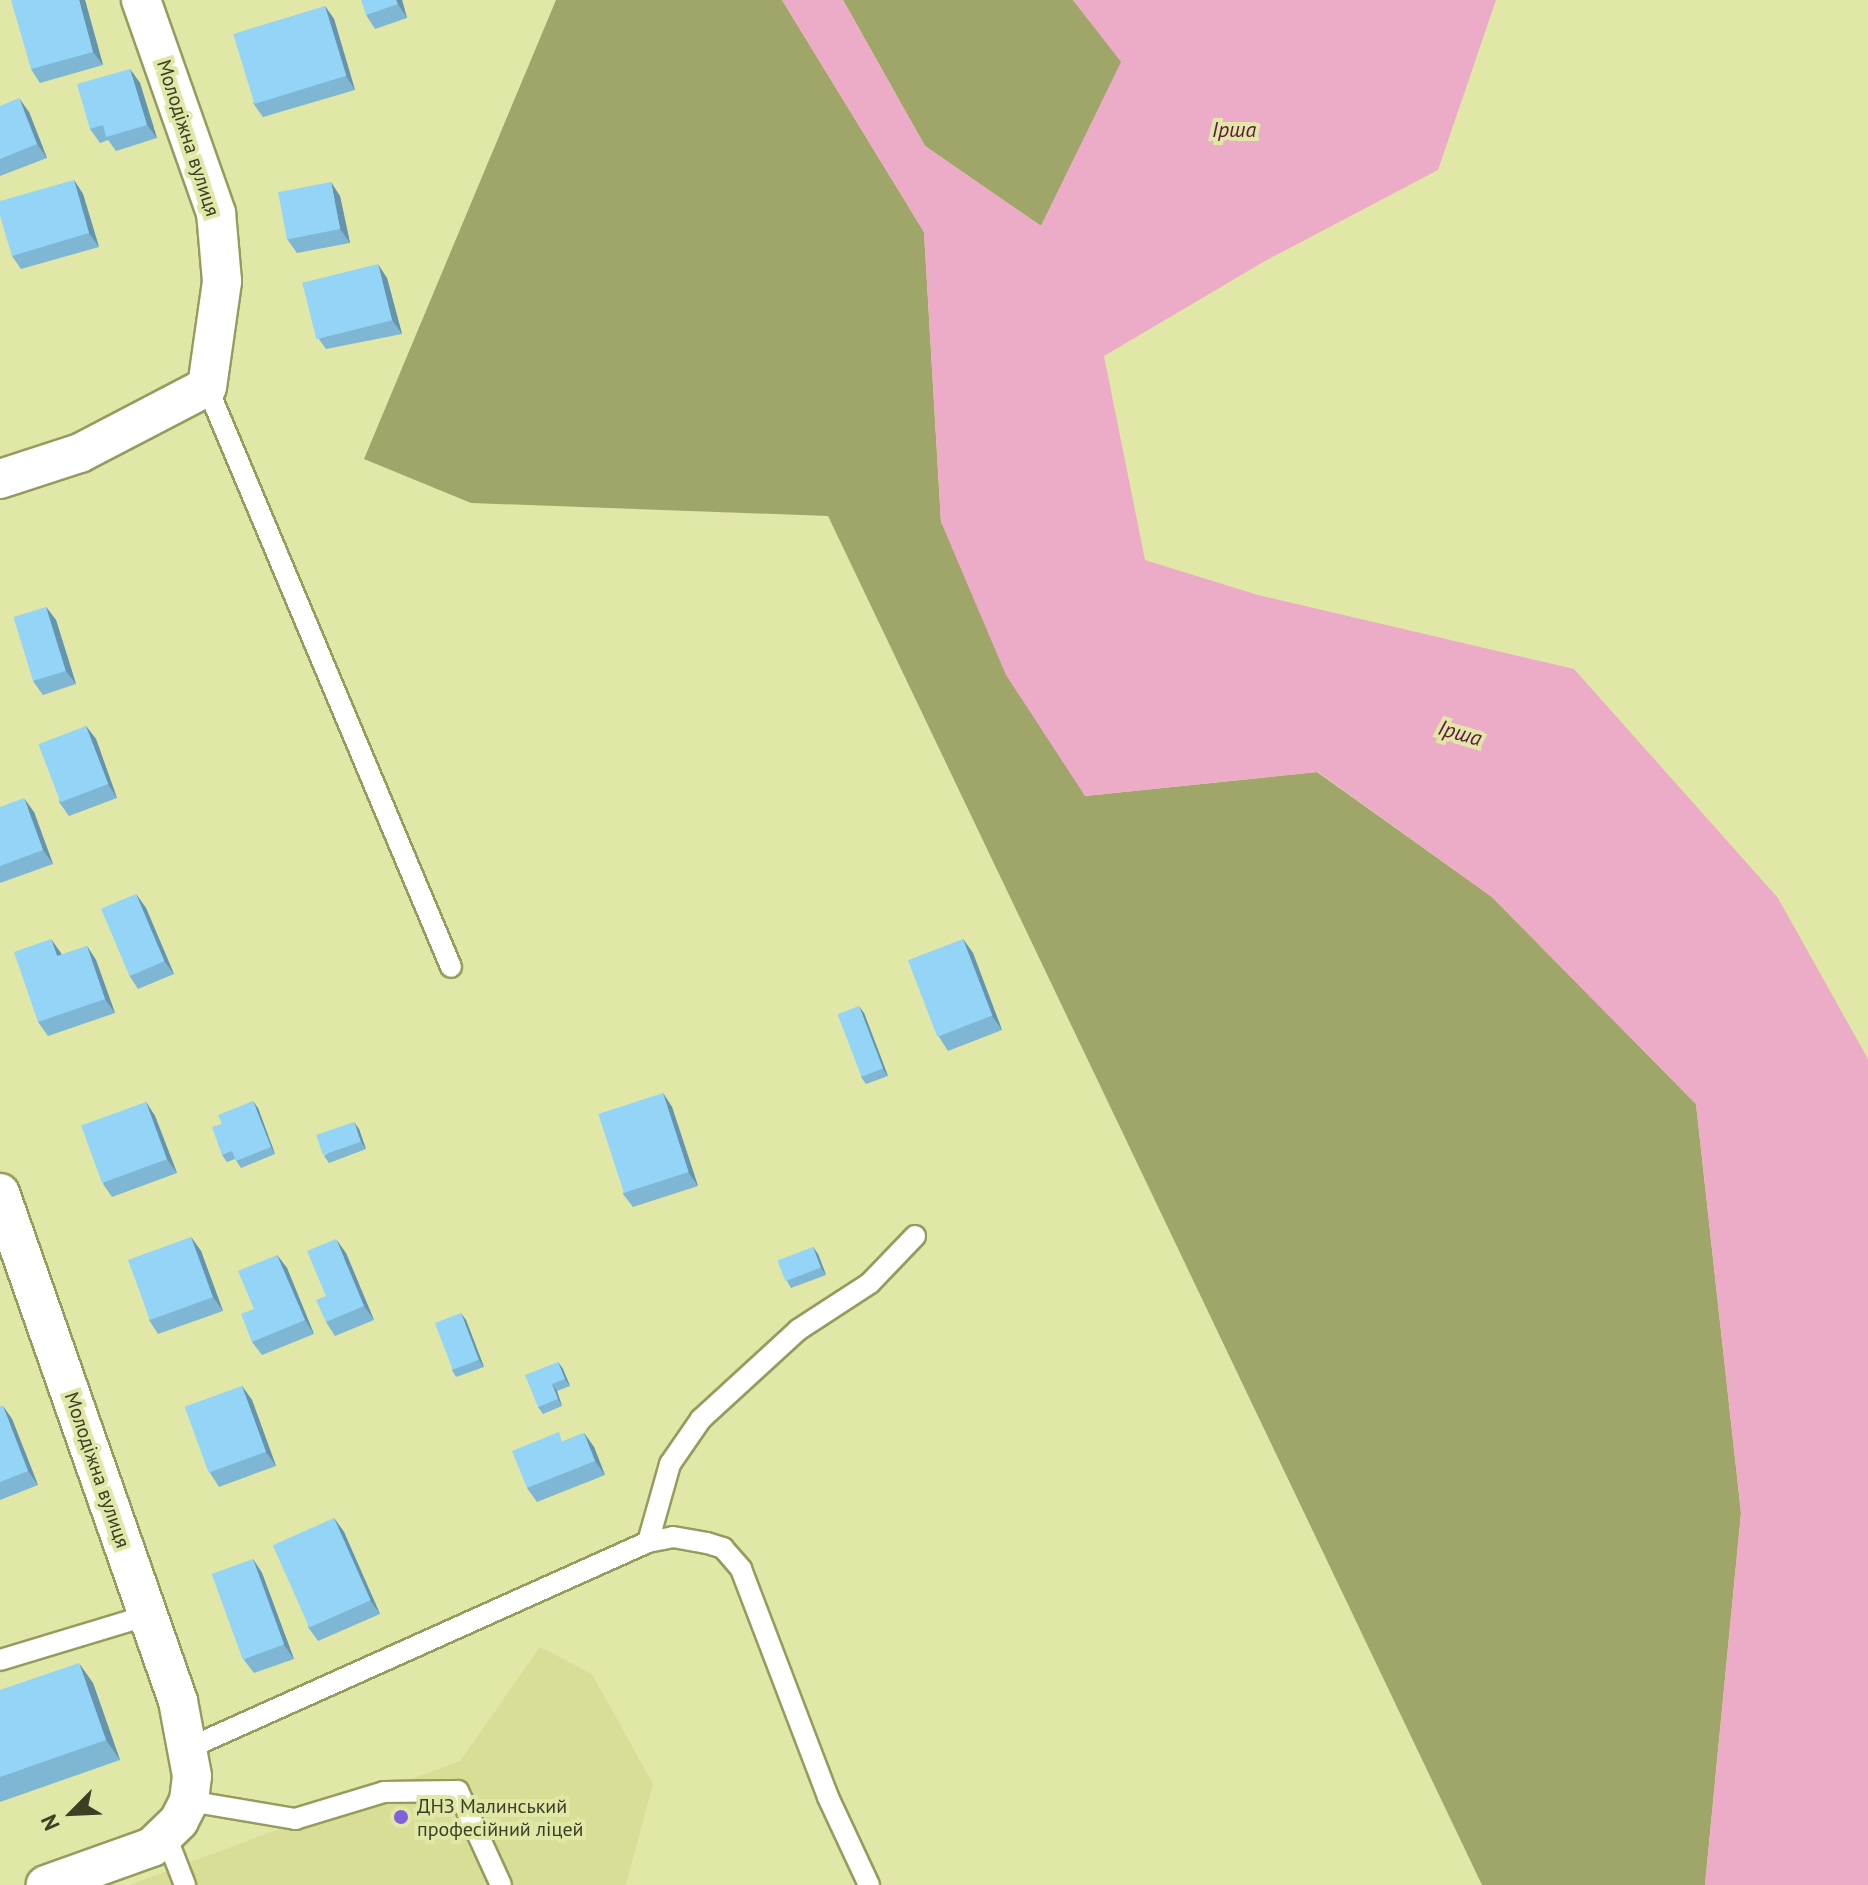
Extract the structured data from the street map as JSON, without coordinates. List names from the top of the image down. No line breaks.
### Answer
{"streets":{"street":["Молодіжна вулиця"]},"water":["Ірша"],"places":["ДНЗ Малинський професійний ліцей"],"north":"bottom left"}
